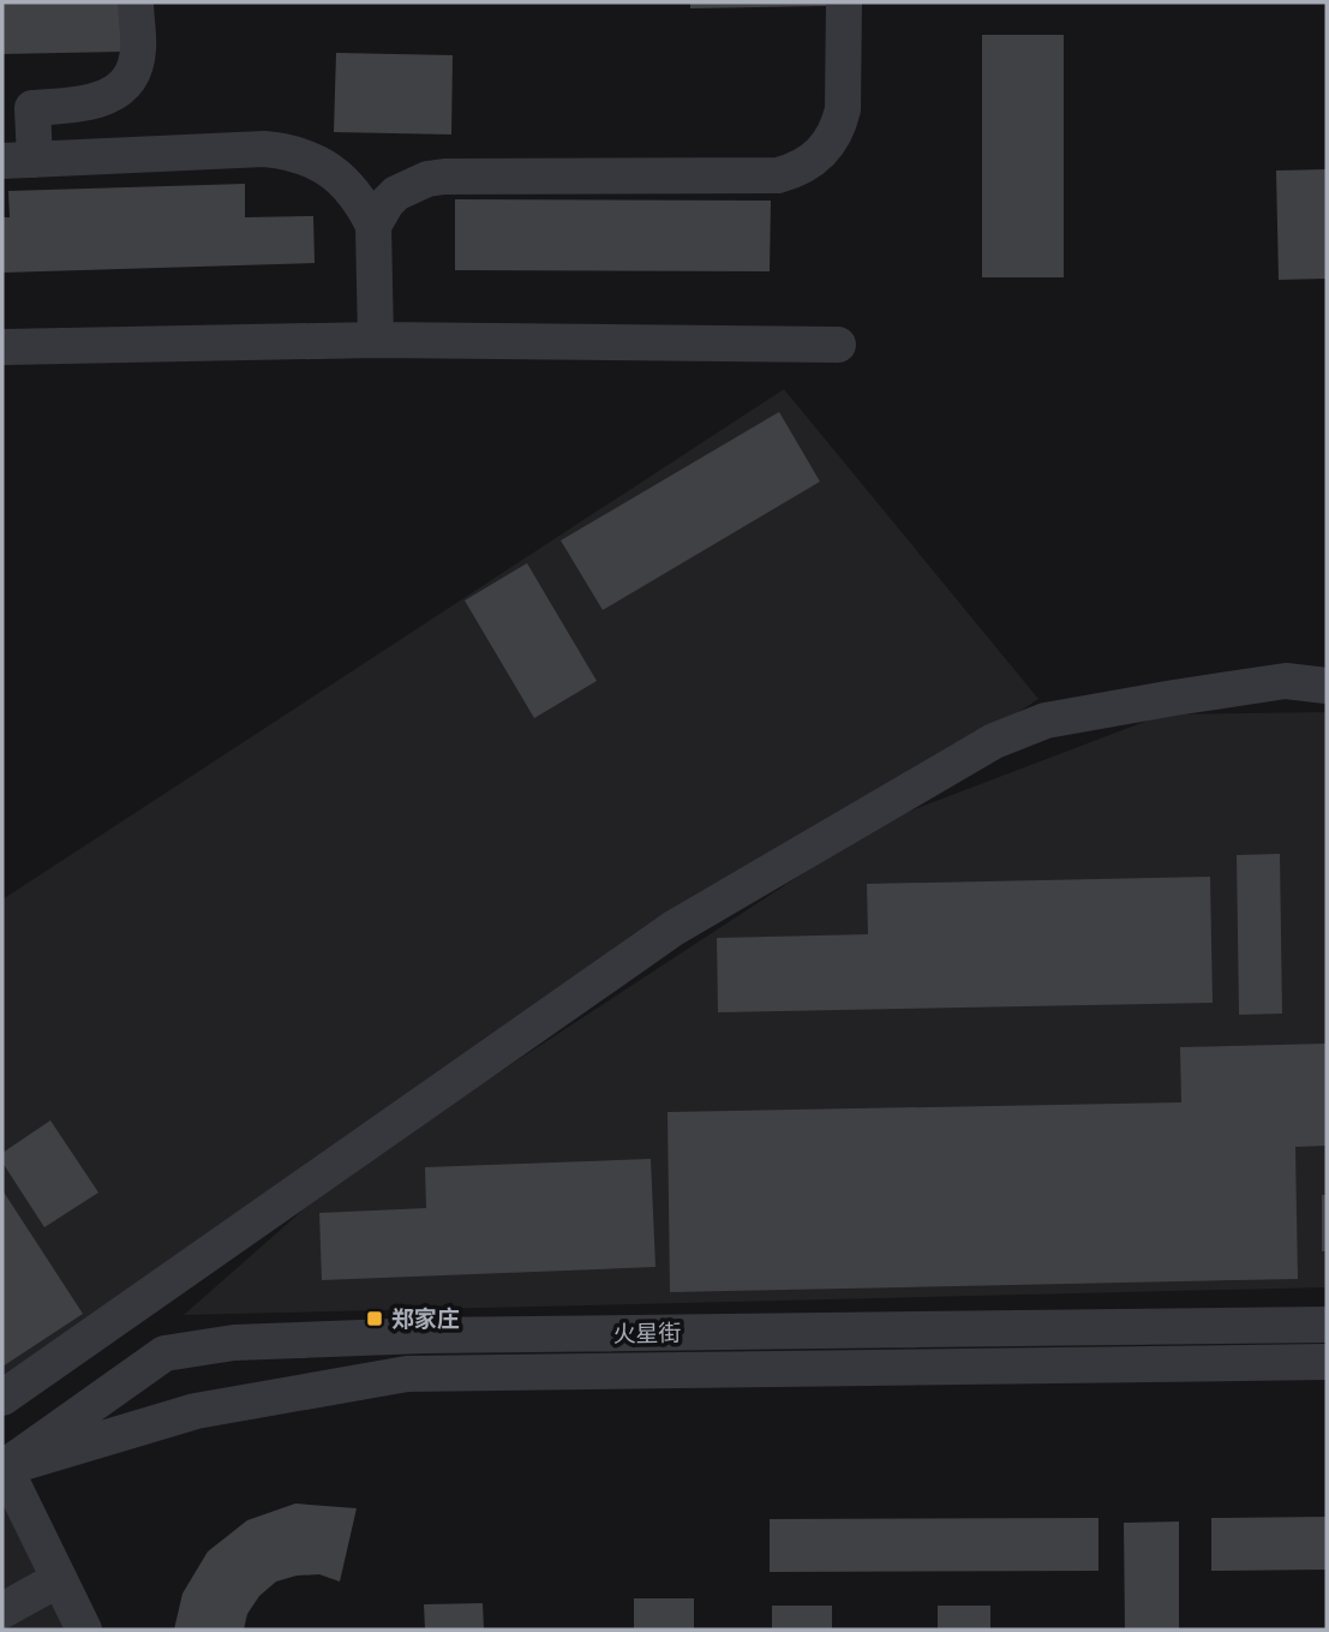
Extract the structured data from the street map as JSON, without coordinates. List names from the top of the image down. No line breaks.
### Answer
{"streets":{"street":["火星街"]},"places":{"transit":["郑家庄"]}}
